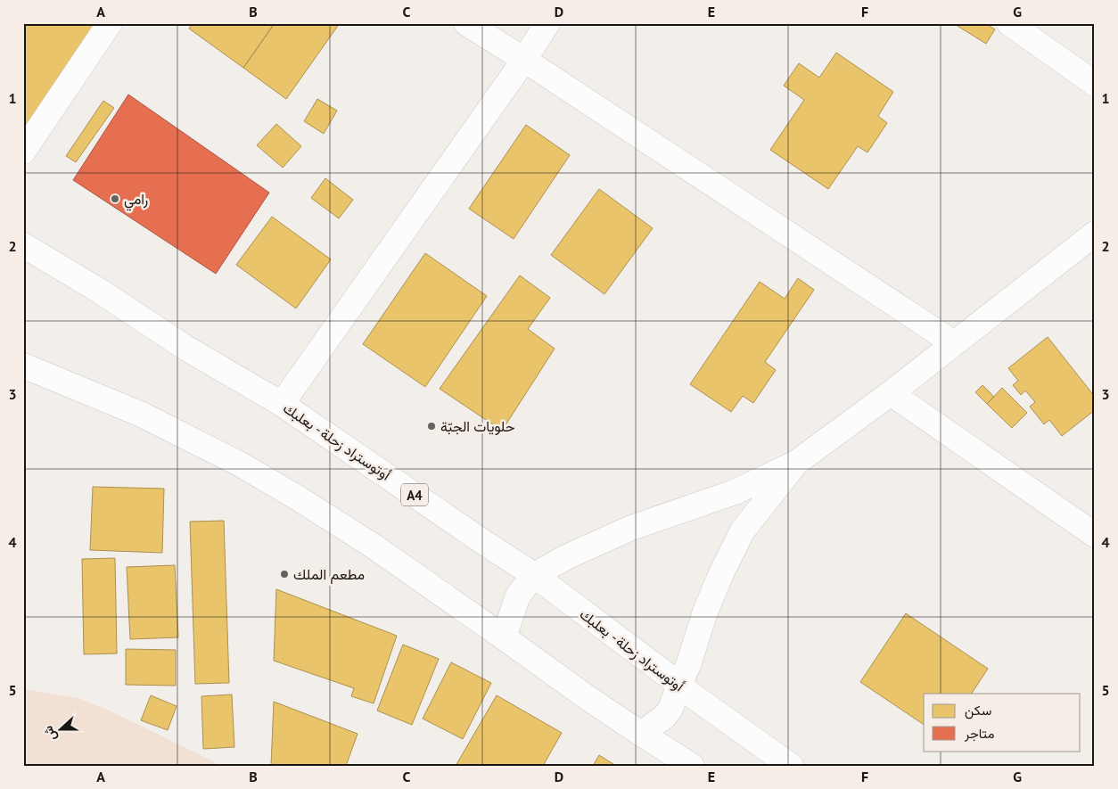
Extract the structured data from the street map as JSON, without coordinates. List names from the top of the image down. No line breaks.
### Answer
{"streets":{"main road":["أوتوستراد زحلة - بعلبك","A4"]},"places":["رامي","حلويات الجبّة","مطعم الملك"],"legend":["سكن","متاجر"],"north":"left","grid":{"columns":["A","B","C","D","E","F","G"],"rows":["1","2","3","4","5"]}}
